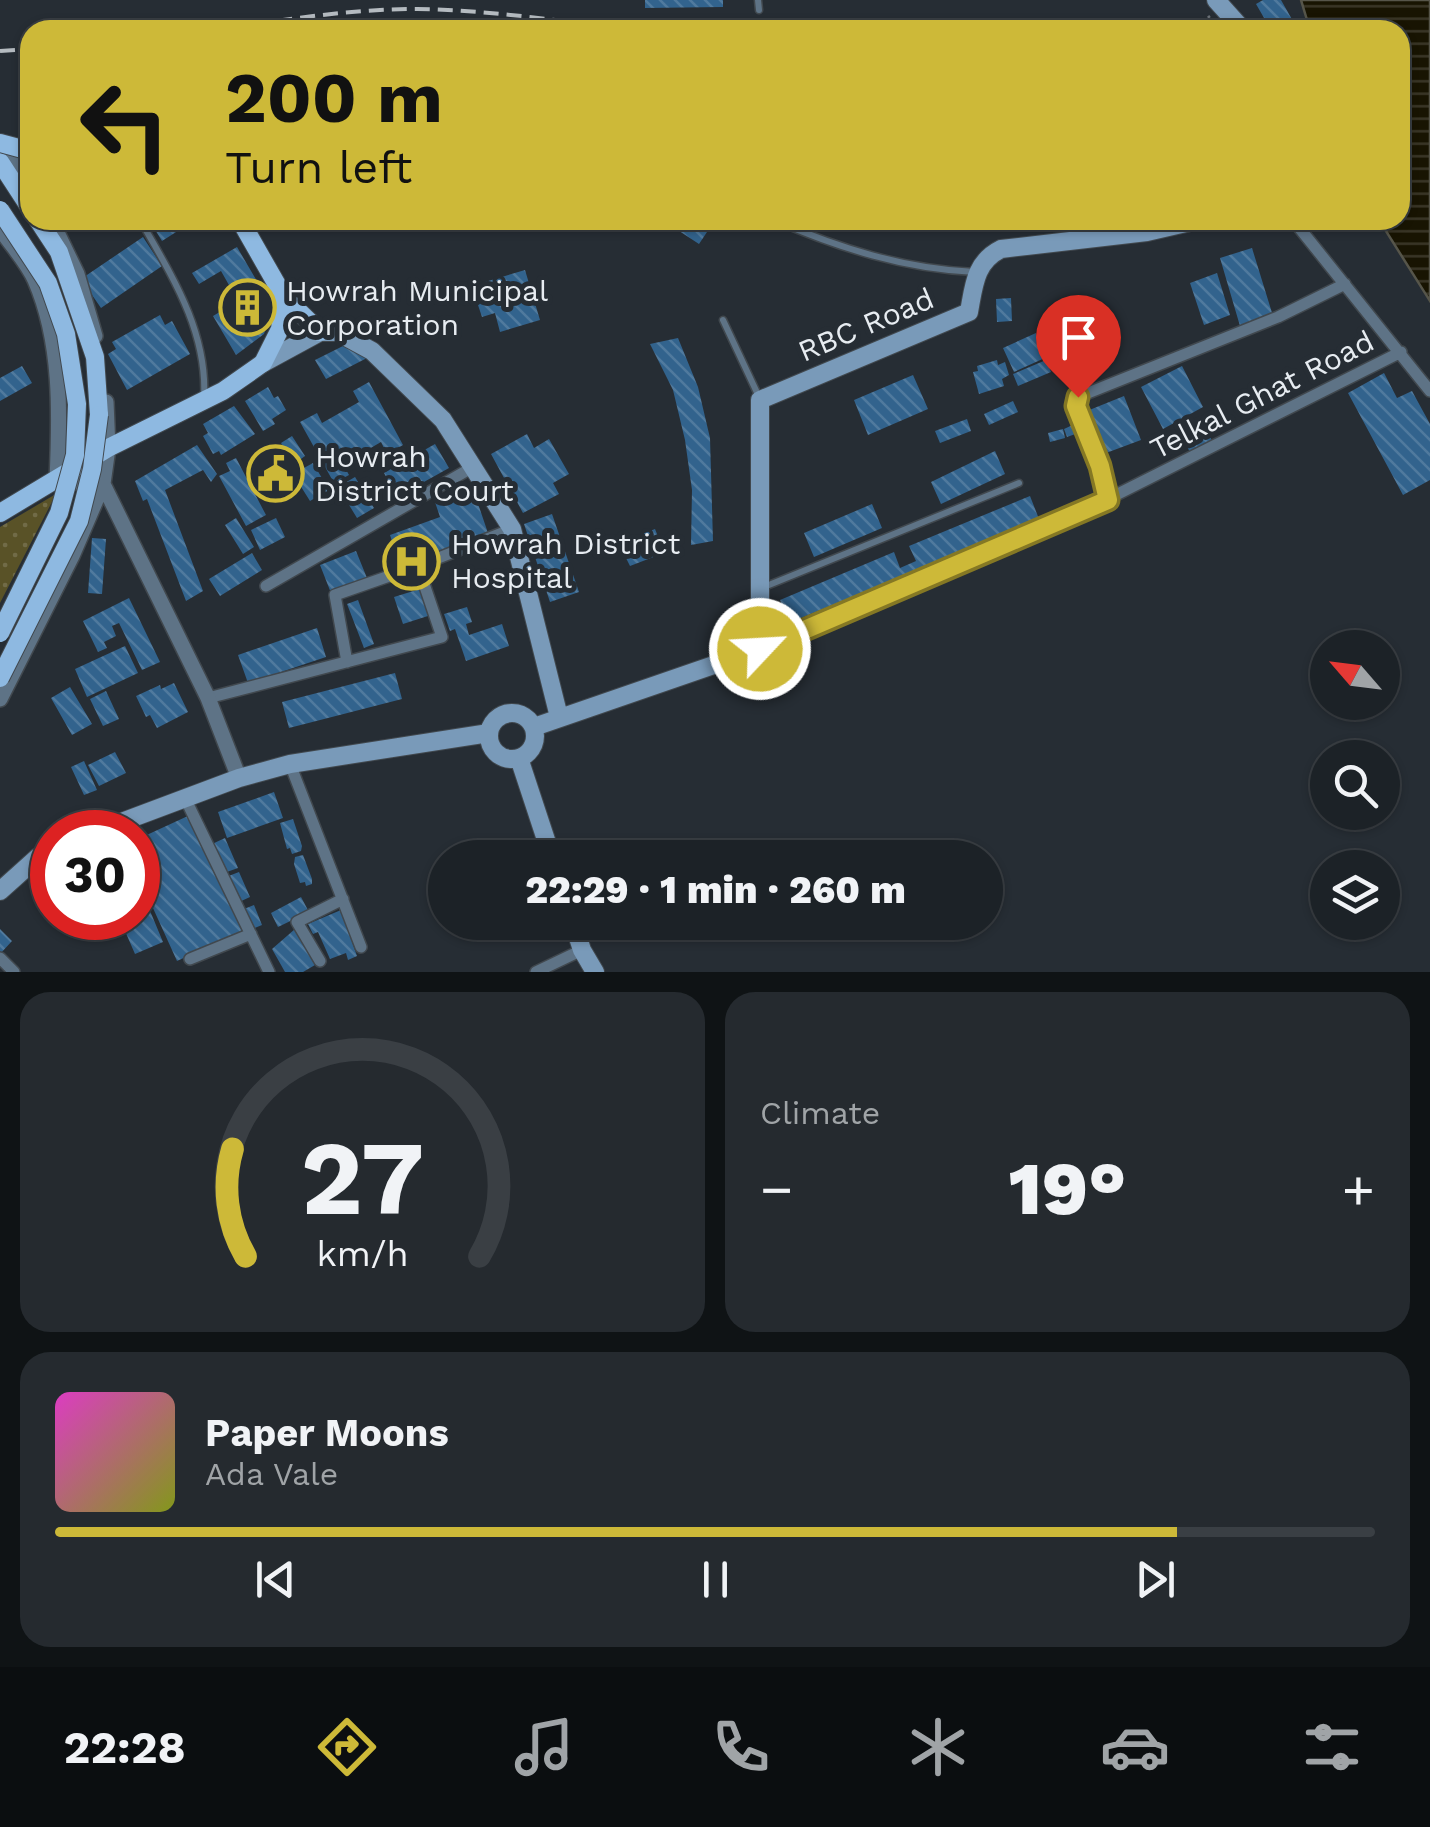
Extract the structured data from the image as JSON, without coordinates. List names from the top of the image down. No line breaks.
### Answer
{"streets":{"main road":["RBC Road"],"street":["Telkal Ghat Road"]},"places":{"building":["Howrah Municipal Corporation"],"public building":["Howrah District Court"],"hospital":["Howrah District Hospital"]},"north":"top left","page":{"turn":["200 m","Turn left"],"limit":"30","trip":"22:29 · 1 min · 260 m","tile":"Climate","heat":["−","19°","+"],"song":["Paper Moons","Ada Vale"],"tabs":"22:28","gauge":["27","km/h"]}}
